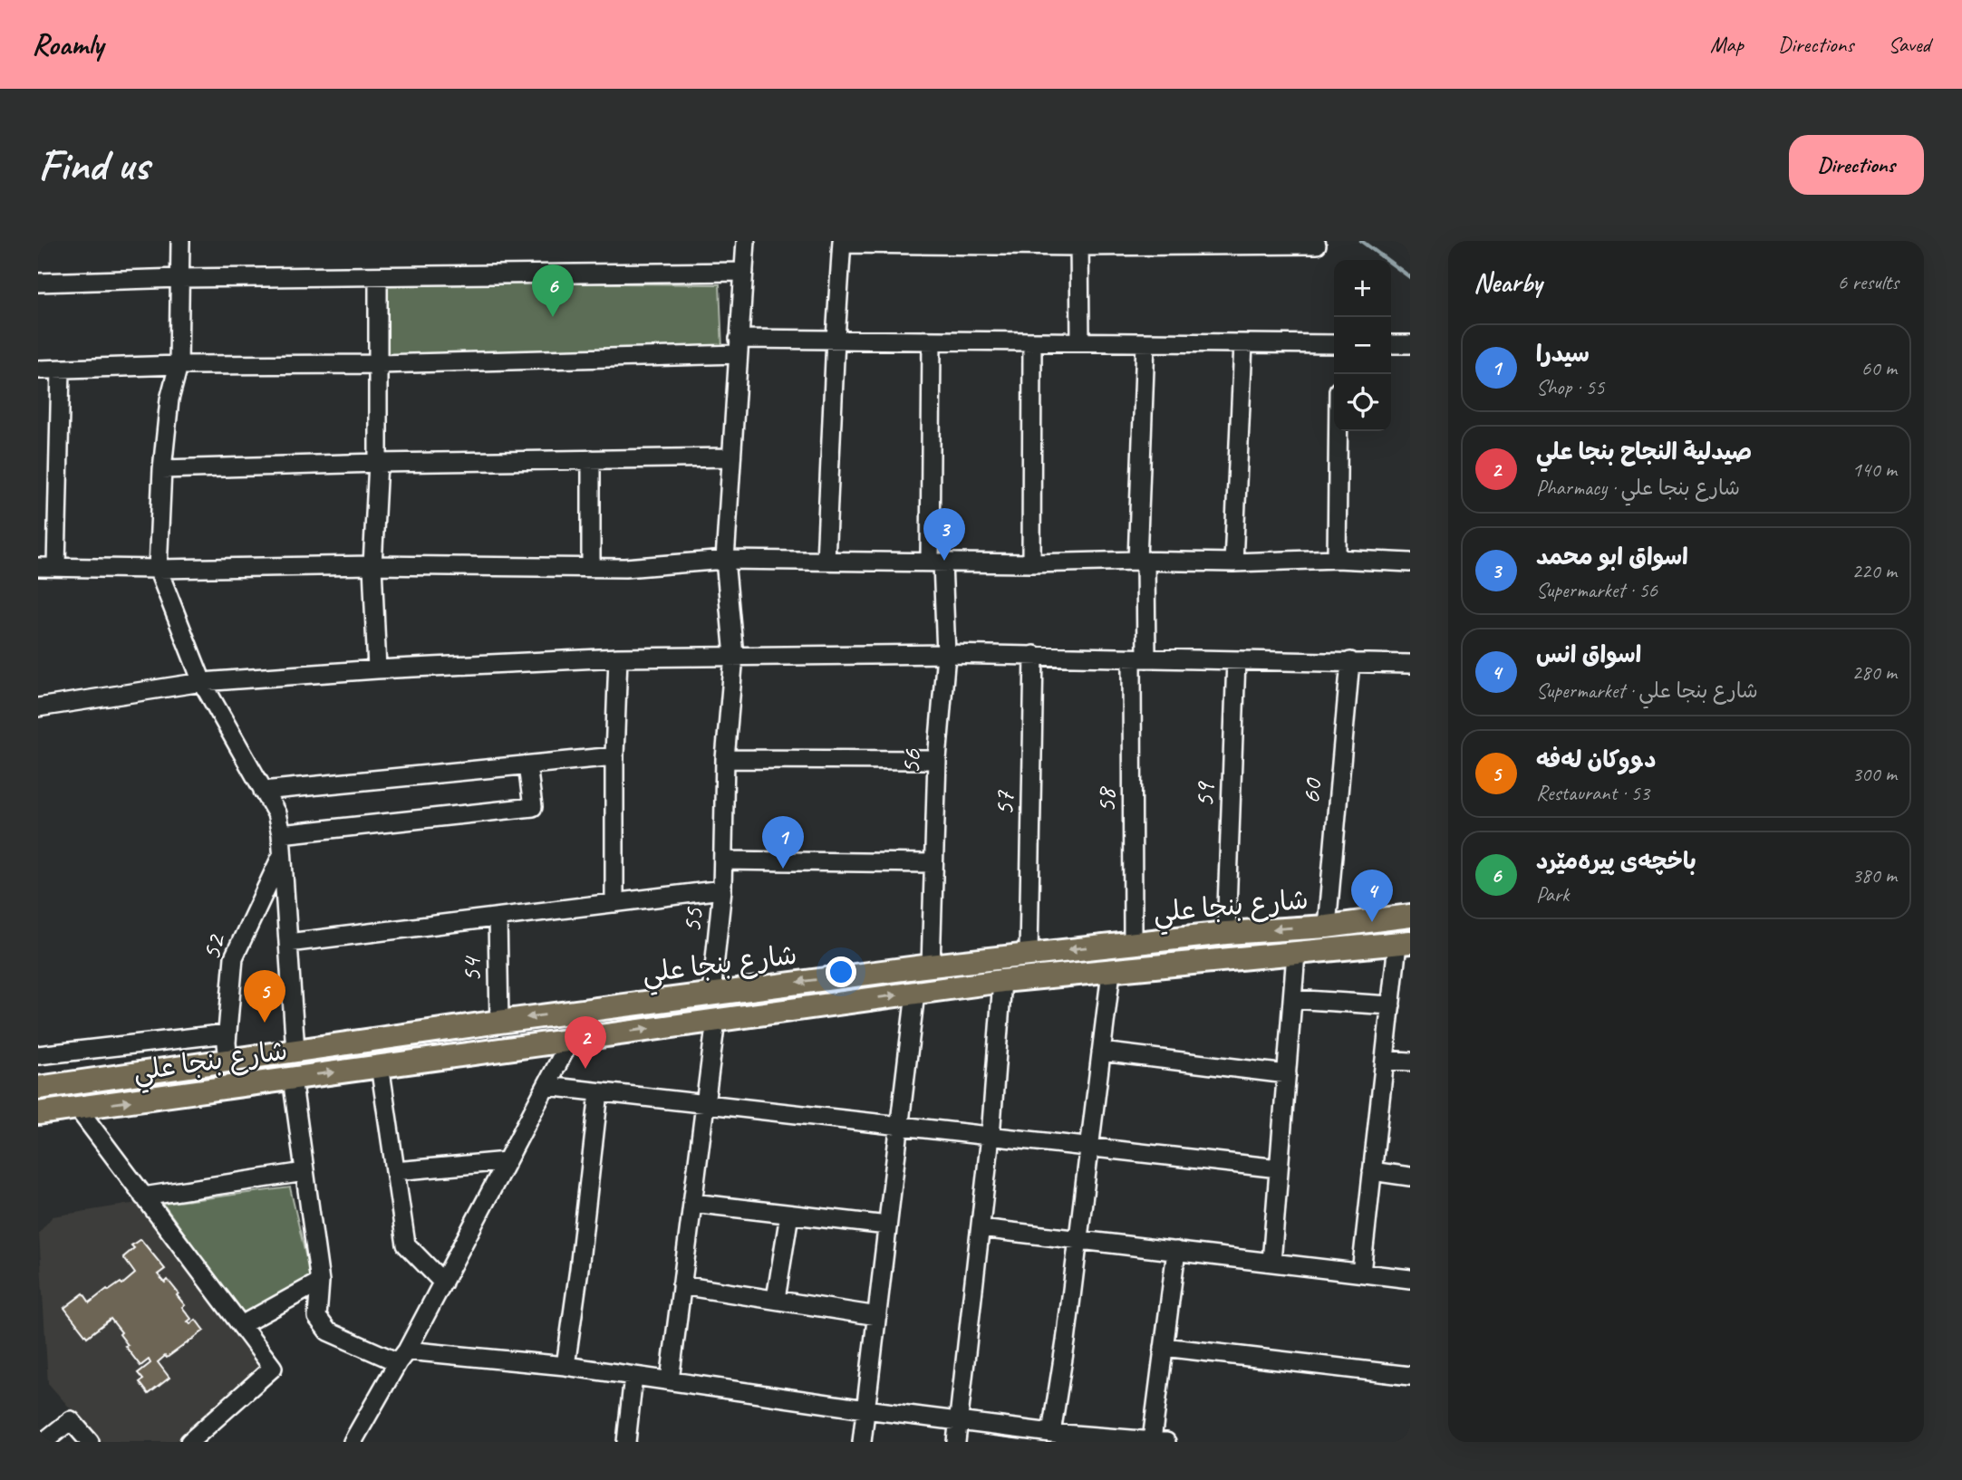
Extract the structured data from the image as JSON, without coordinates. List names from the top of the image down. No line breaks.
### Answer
{"streets":{"main road":["شارع بنجا علي"],"street":["56","60","59","58","57","55","52","54"]},"crossings":[["56","شارع بنجا علي"],["60","شارع بنجا علي"],["59","شارع بنجا علي"],["58","شارع بنجا علي"],["57","شارع بنجا علي"],["شارع بنجا علي","55"],["شارع بنجا علي","52"],["شارع بنجا علي","54"]],"page":{"header":"Roamly","nav":["Map","Directions","Saved"],"buttons":"Directions","title":"Find us","heading":["Nearby","6 results"],"map_buttons":["+","−"],"pins":["6","3","1","4","5","2"],"list":[{"mark":"1","name":"سيدرا","note":"Shop · 55","value":"60 m"},{"mark":"2","name":"صيدلية النجاح بنجا علي","note":"Pharmacy · شارع بنجا علي","value":"140 m"},{"mark":"3","name":"اسواق ابو محمد","note":"Supermarket · 56","value":"220 m"},{"mark":"4","name":"اسواق انس","note":"Supermarket · شارع بنجا علي","value":"280 m"},{"mark":"5","name":"دووكان لەفە","note":"Restaurant · 53","value":"300 m"},{"mark":"6","name":"باخچەی پیرەمێرد","note":"Park","value":"380 m"}]}}
